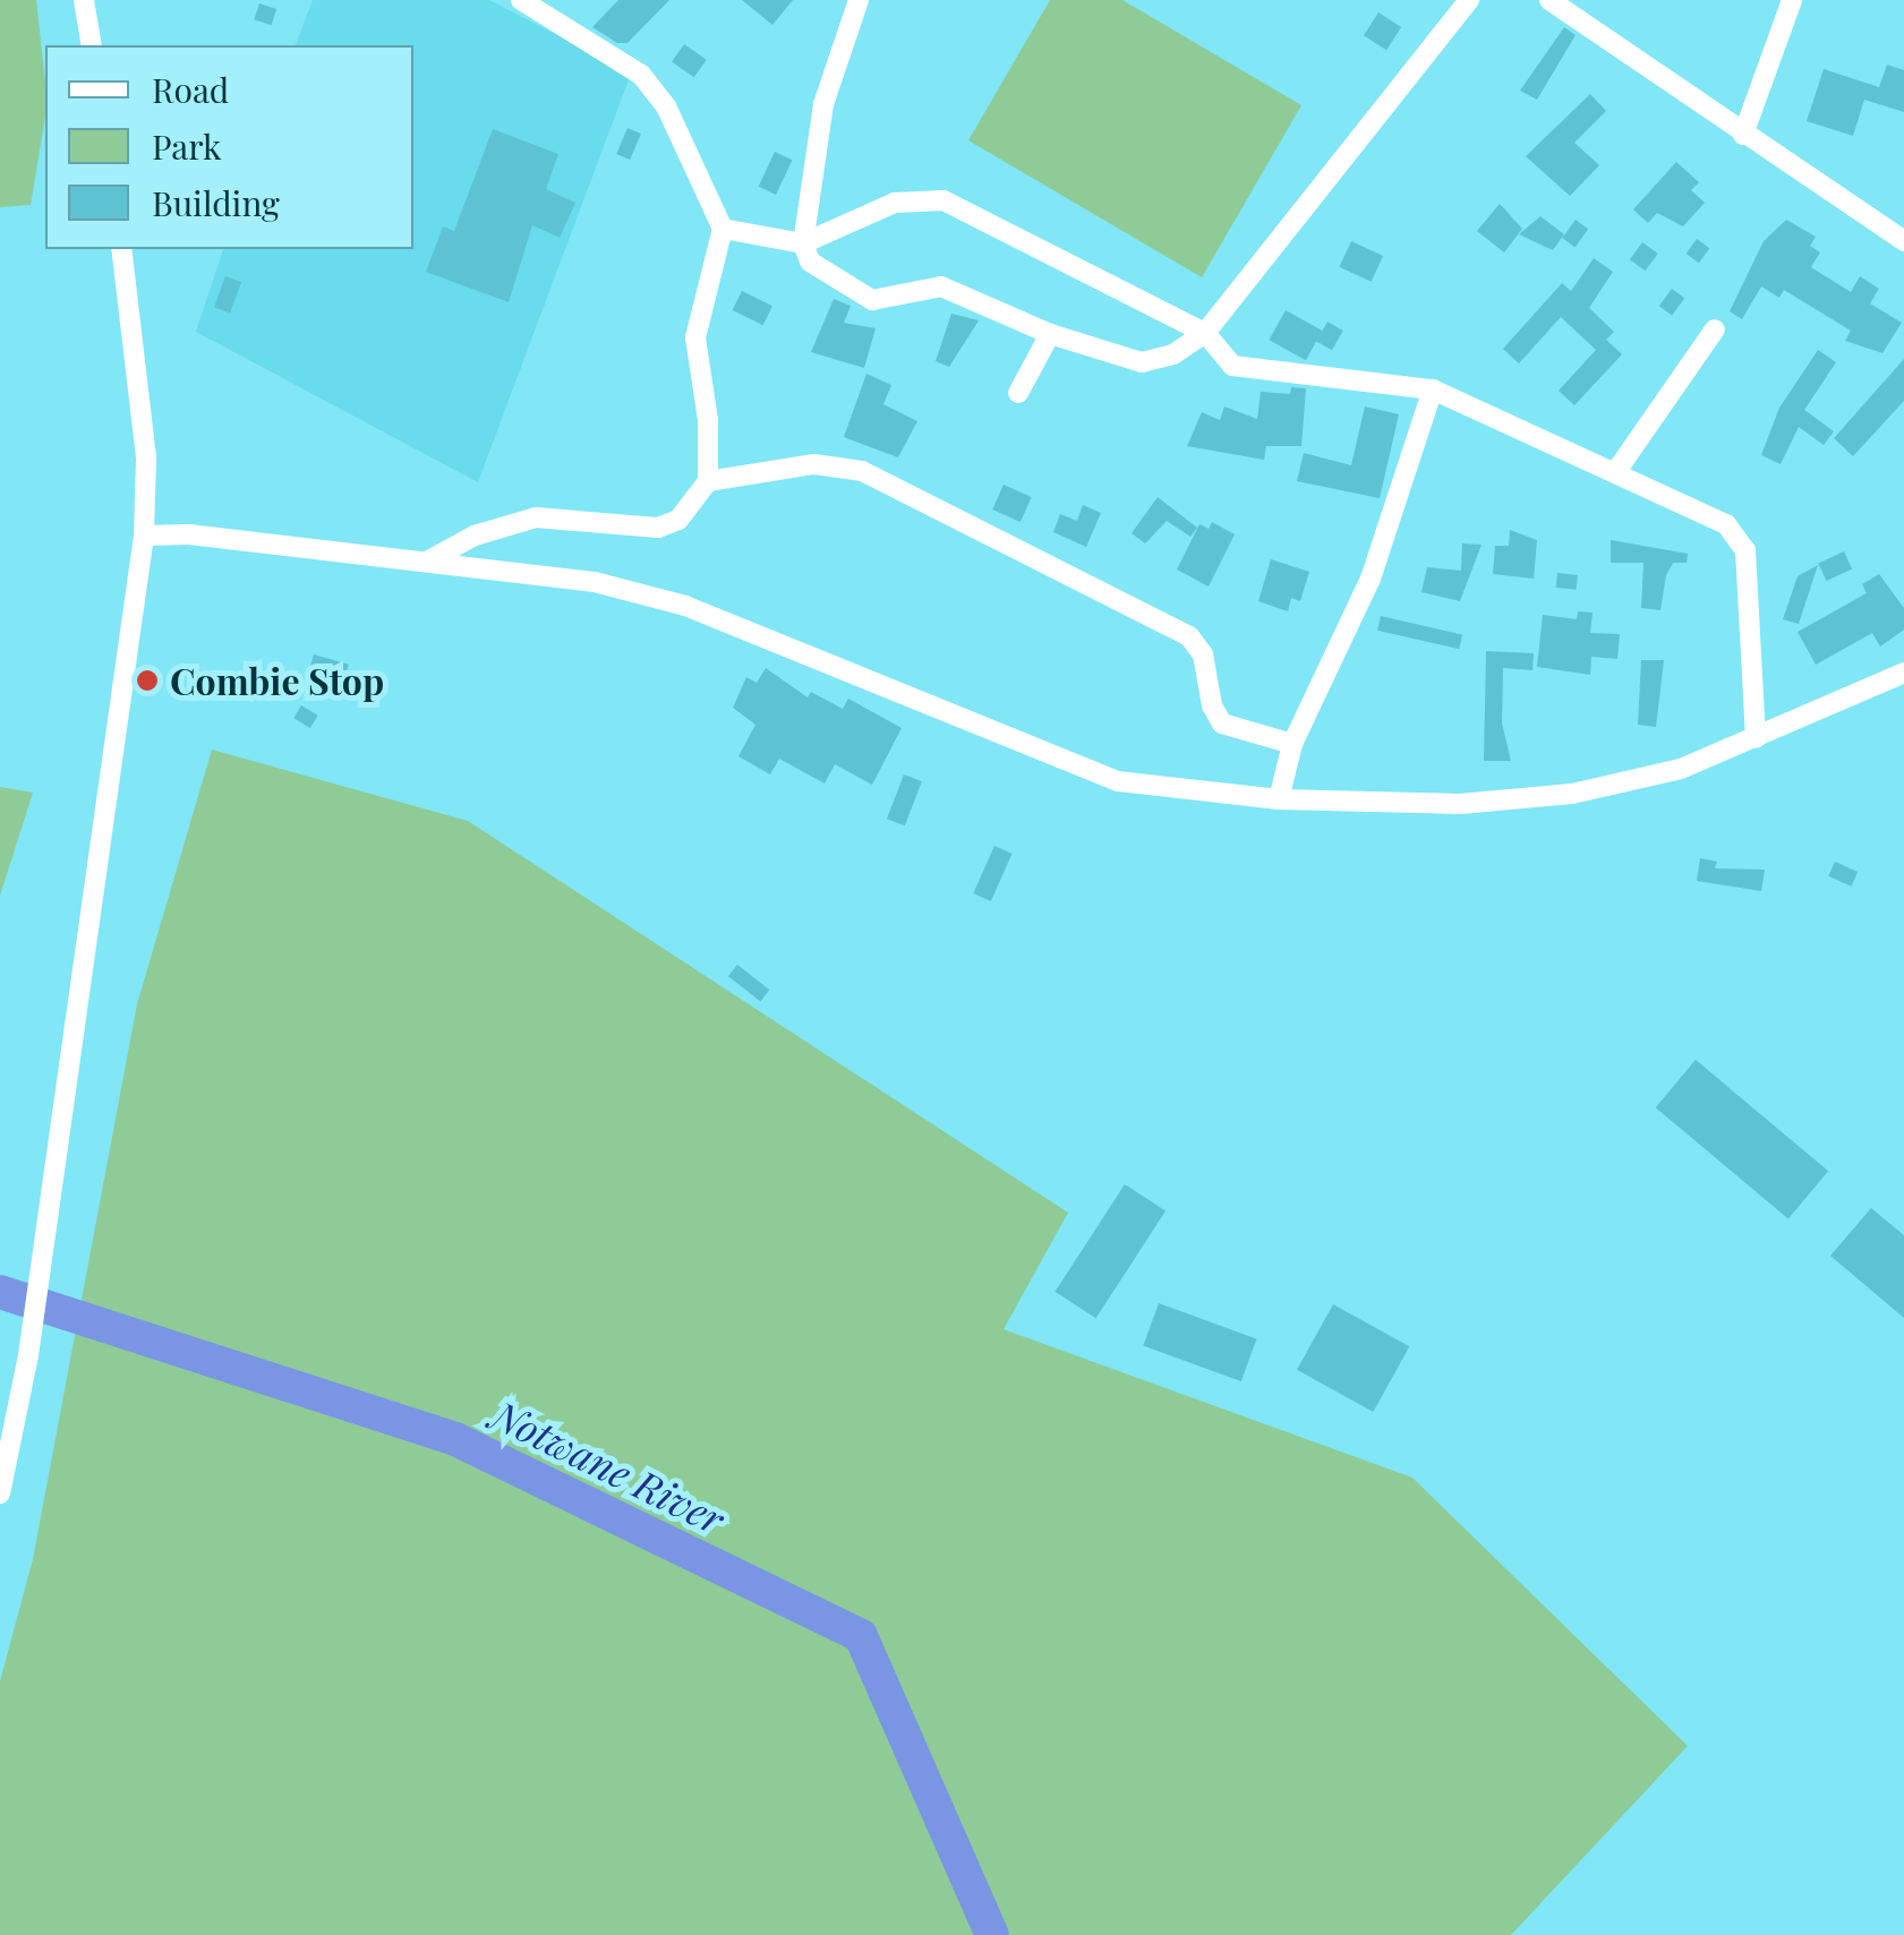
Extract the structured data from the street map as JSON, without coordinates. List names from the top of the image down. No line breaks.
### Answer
{"water":["Notwane River"],"places":["Combie Stop"],"legend":["Road","Park","Building"]}
